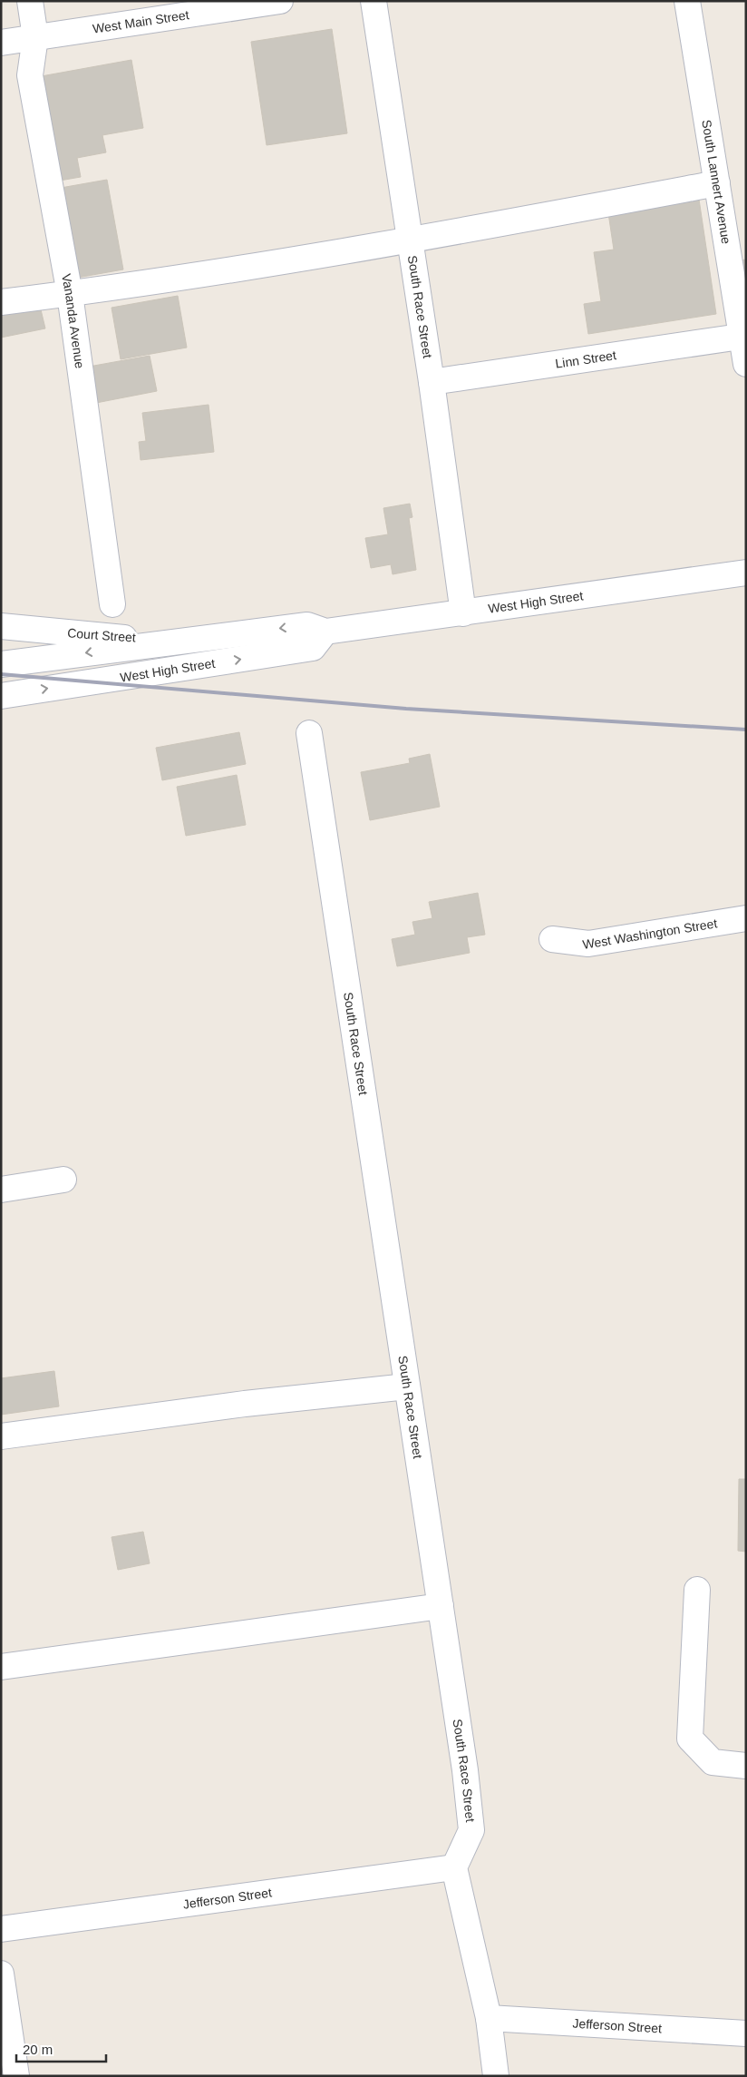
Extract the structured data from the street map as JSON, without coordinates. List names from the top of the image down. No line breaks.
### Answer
{"streets":{"street":["West Main Street","South Lannert Avenue","South Race Street","Vananda Avenue","Linn Street","West High Street","Court Street","West Washington Street","Jefferson Street"]},"crossings":[["West Main Street","Vananda Avenue"],["South Lannert Avenue","Linn Street"],["South Race Street","Linn Street"],["South Race Street","West High Street"],["South Race Street","Jefferson Street"],["West High Street","Court Street"]],"scale_bar":"20 m"}
